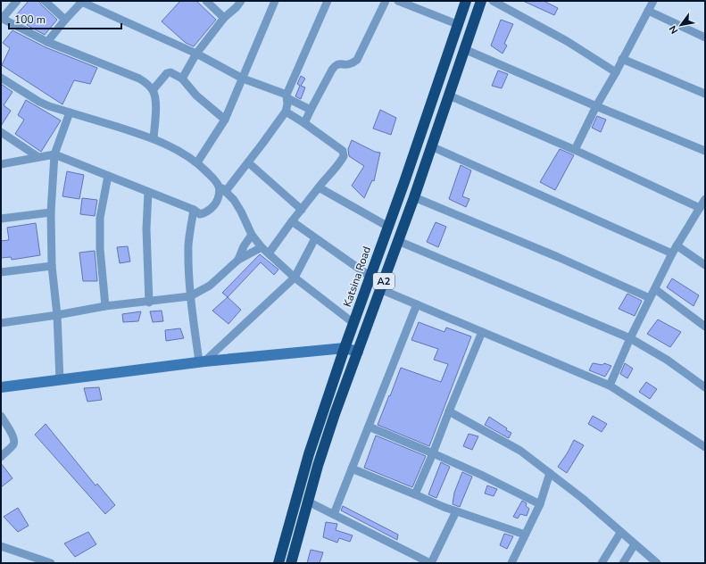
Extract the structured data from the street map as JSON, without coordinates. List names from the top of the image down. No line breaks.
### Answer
{"streets":{"highway":["Katsina Road","A2"]},"scale_bar":"100 m","north":"bottom left"}
